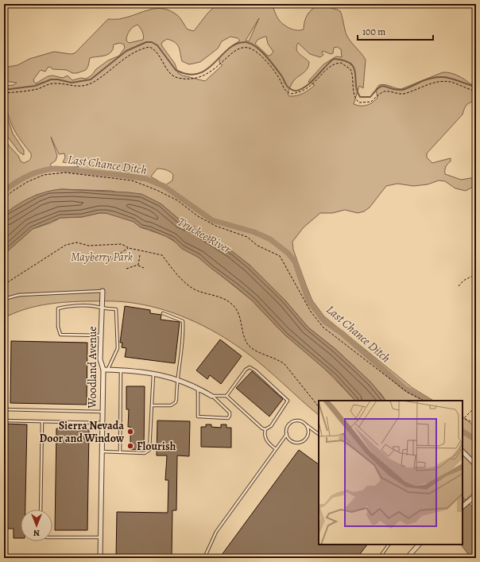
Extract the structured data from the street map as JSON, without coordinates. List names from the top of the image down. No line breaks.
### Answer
{"streets":{"street":["Woodland Avenue"]},"water":["Last Chance Ditch","Truckee River"],"parks":["Mayberry Park"],"places":["Sierra Nevada Door and Window","Flourish"],"scale_bar":"100 m","north":"bottom"}
